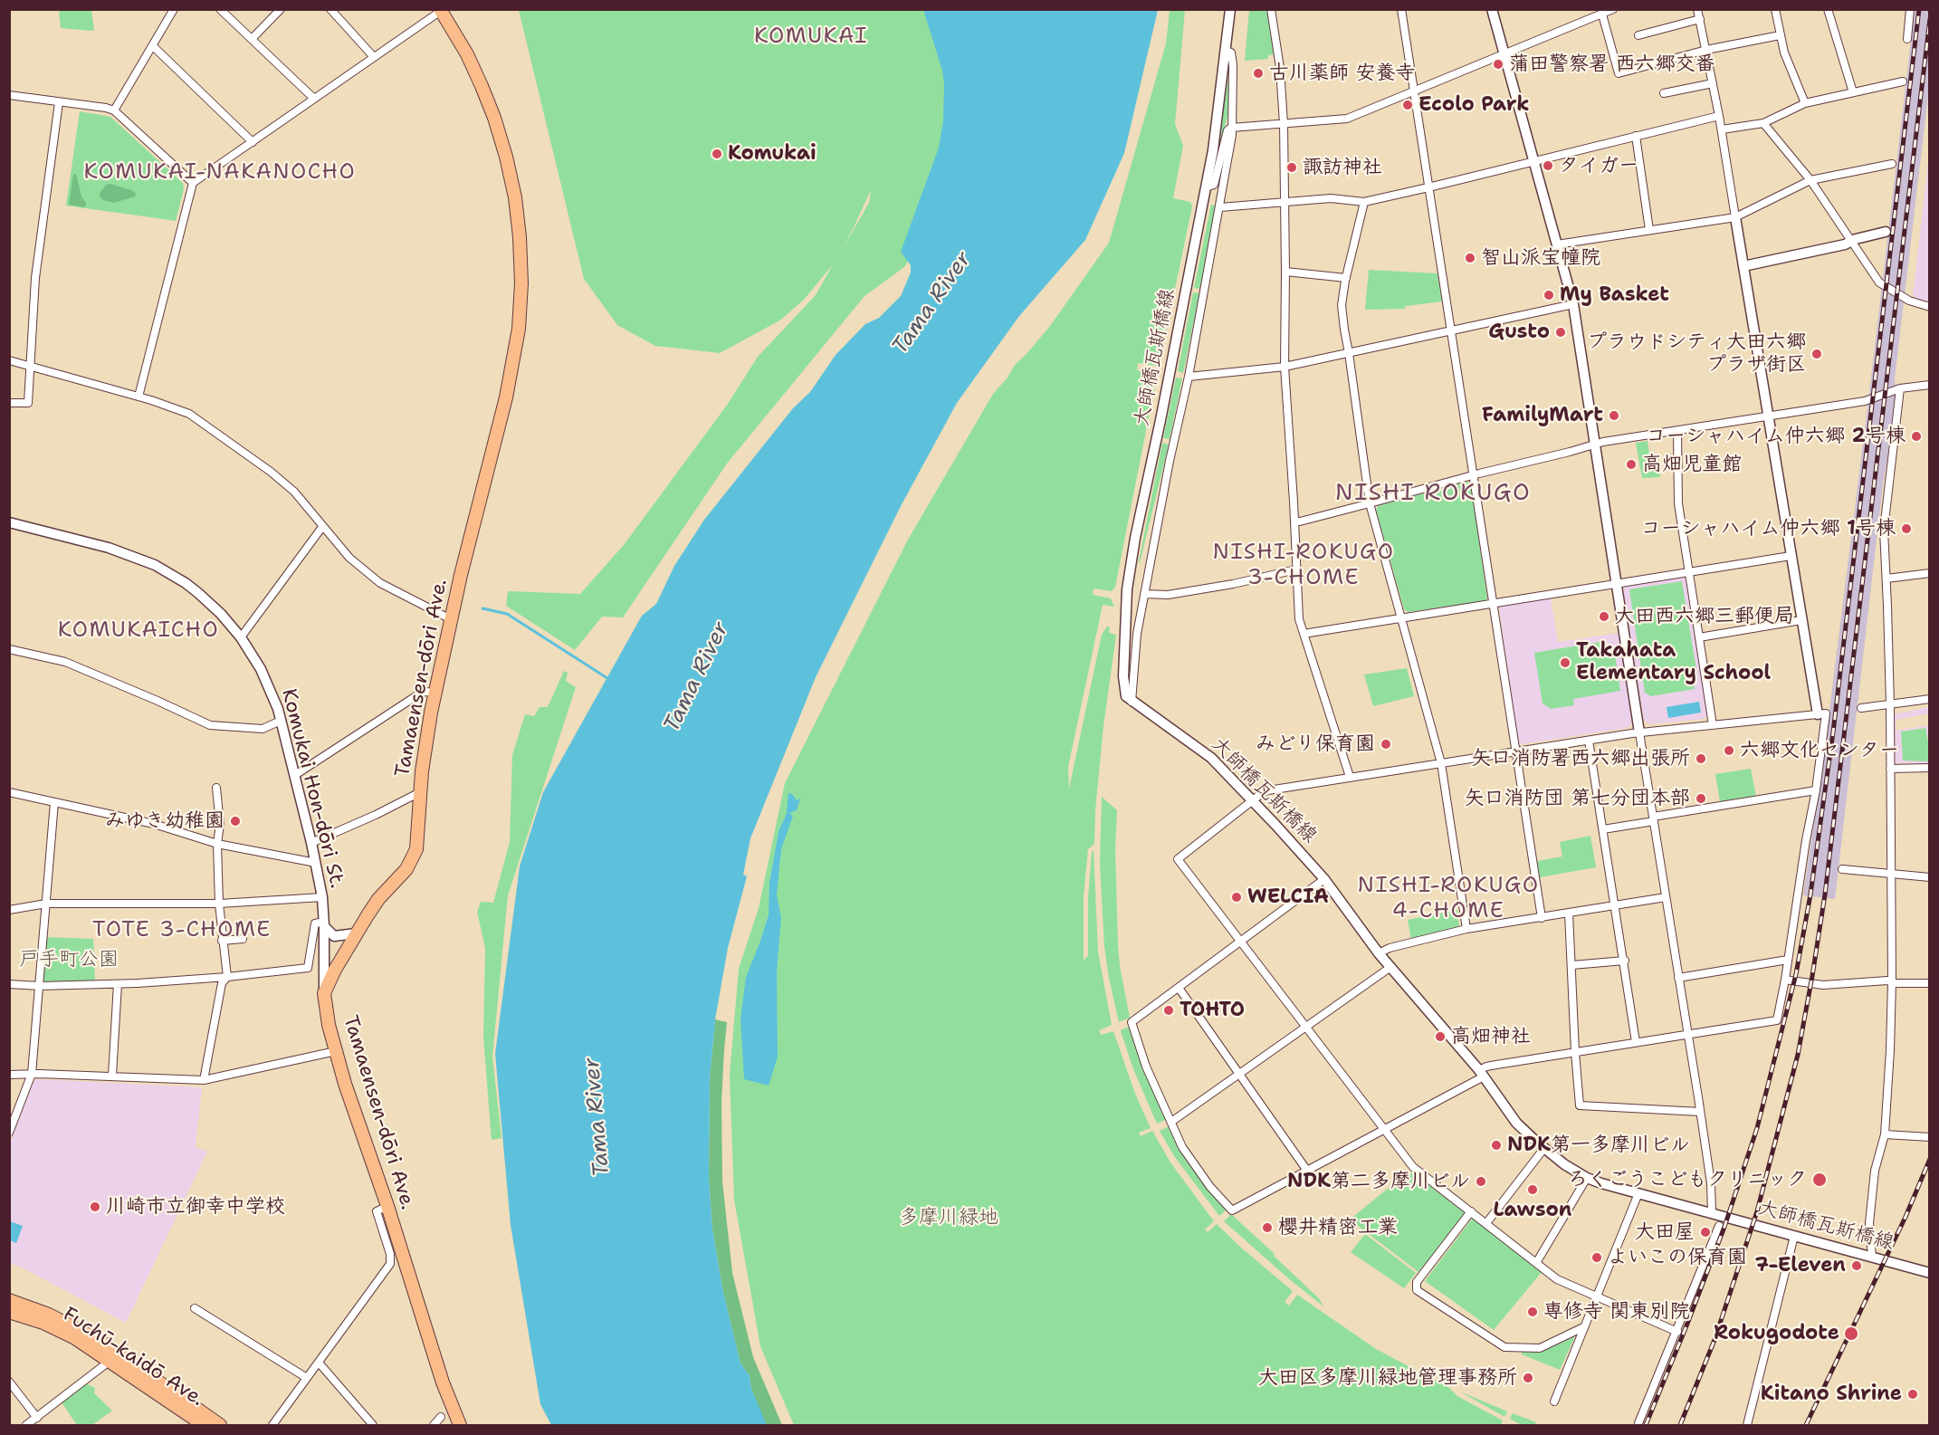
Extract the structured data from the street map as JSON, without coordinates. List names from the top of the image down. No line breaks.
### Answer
{"streets":{"main road":["Tamaensen-dōri Ave.","Fuchū-kaidō Ave."],"street":["大師橋瓦斯橋線","Komukai Hon-dōri St."]},"crossings":[["Tamaensen-dōri Ave.","Komukai Hon-dōri St."]],"districts":["KOMUKAI","KOMUKAI-NAKANOCHO","NISHI ROKUGO","NISHI-ROKUGO 3-CHOME","KOMUKAICHO","NISHI-ROKUGO 4-CHOME","TOTE 3-CHOME"],"water":["Tama River"],"parks":["戸手町公園","多摩川緑地"],"places":["蒲田警察署 西六郷交番","古川薬師 安養寺","Ecolo Park","Komukai","タイガー","諏訪神社","智山派宝幢院","My Basket","Gusto","プラウドシティ大田六郷 プラザ街区","FamilyMart","コーシャハイム仲六郷 2号棟","高畑児童館","コーシャハイム仲六郷 1号棟","大田西六郷三郵便局","Takahata Elementary School","みどり保育園","六郷文化センター","矢口消防署西六郷出張所","矢口消防団 第七分団本部","みゆき幼稚園","WELCIA","TOHTO","高畑神社","NDK第一多摩川ビル","ろくごうこどもクリニック","NDK第二多摩川ビル","Lawson","川崎市立御幸中学校","櫻井精密工業","大田屋","よいこの保育園","7-Eleven","専修寺 関東別院","Rokugodote","大田区多摩川緑地管理事務所","Kitano Shrine"]}
